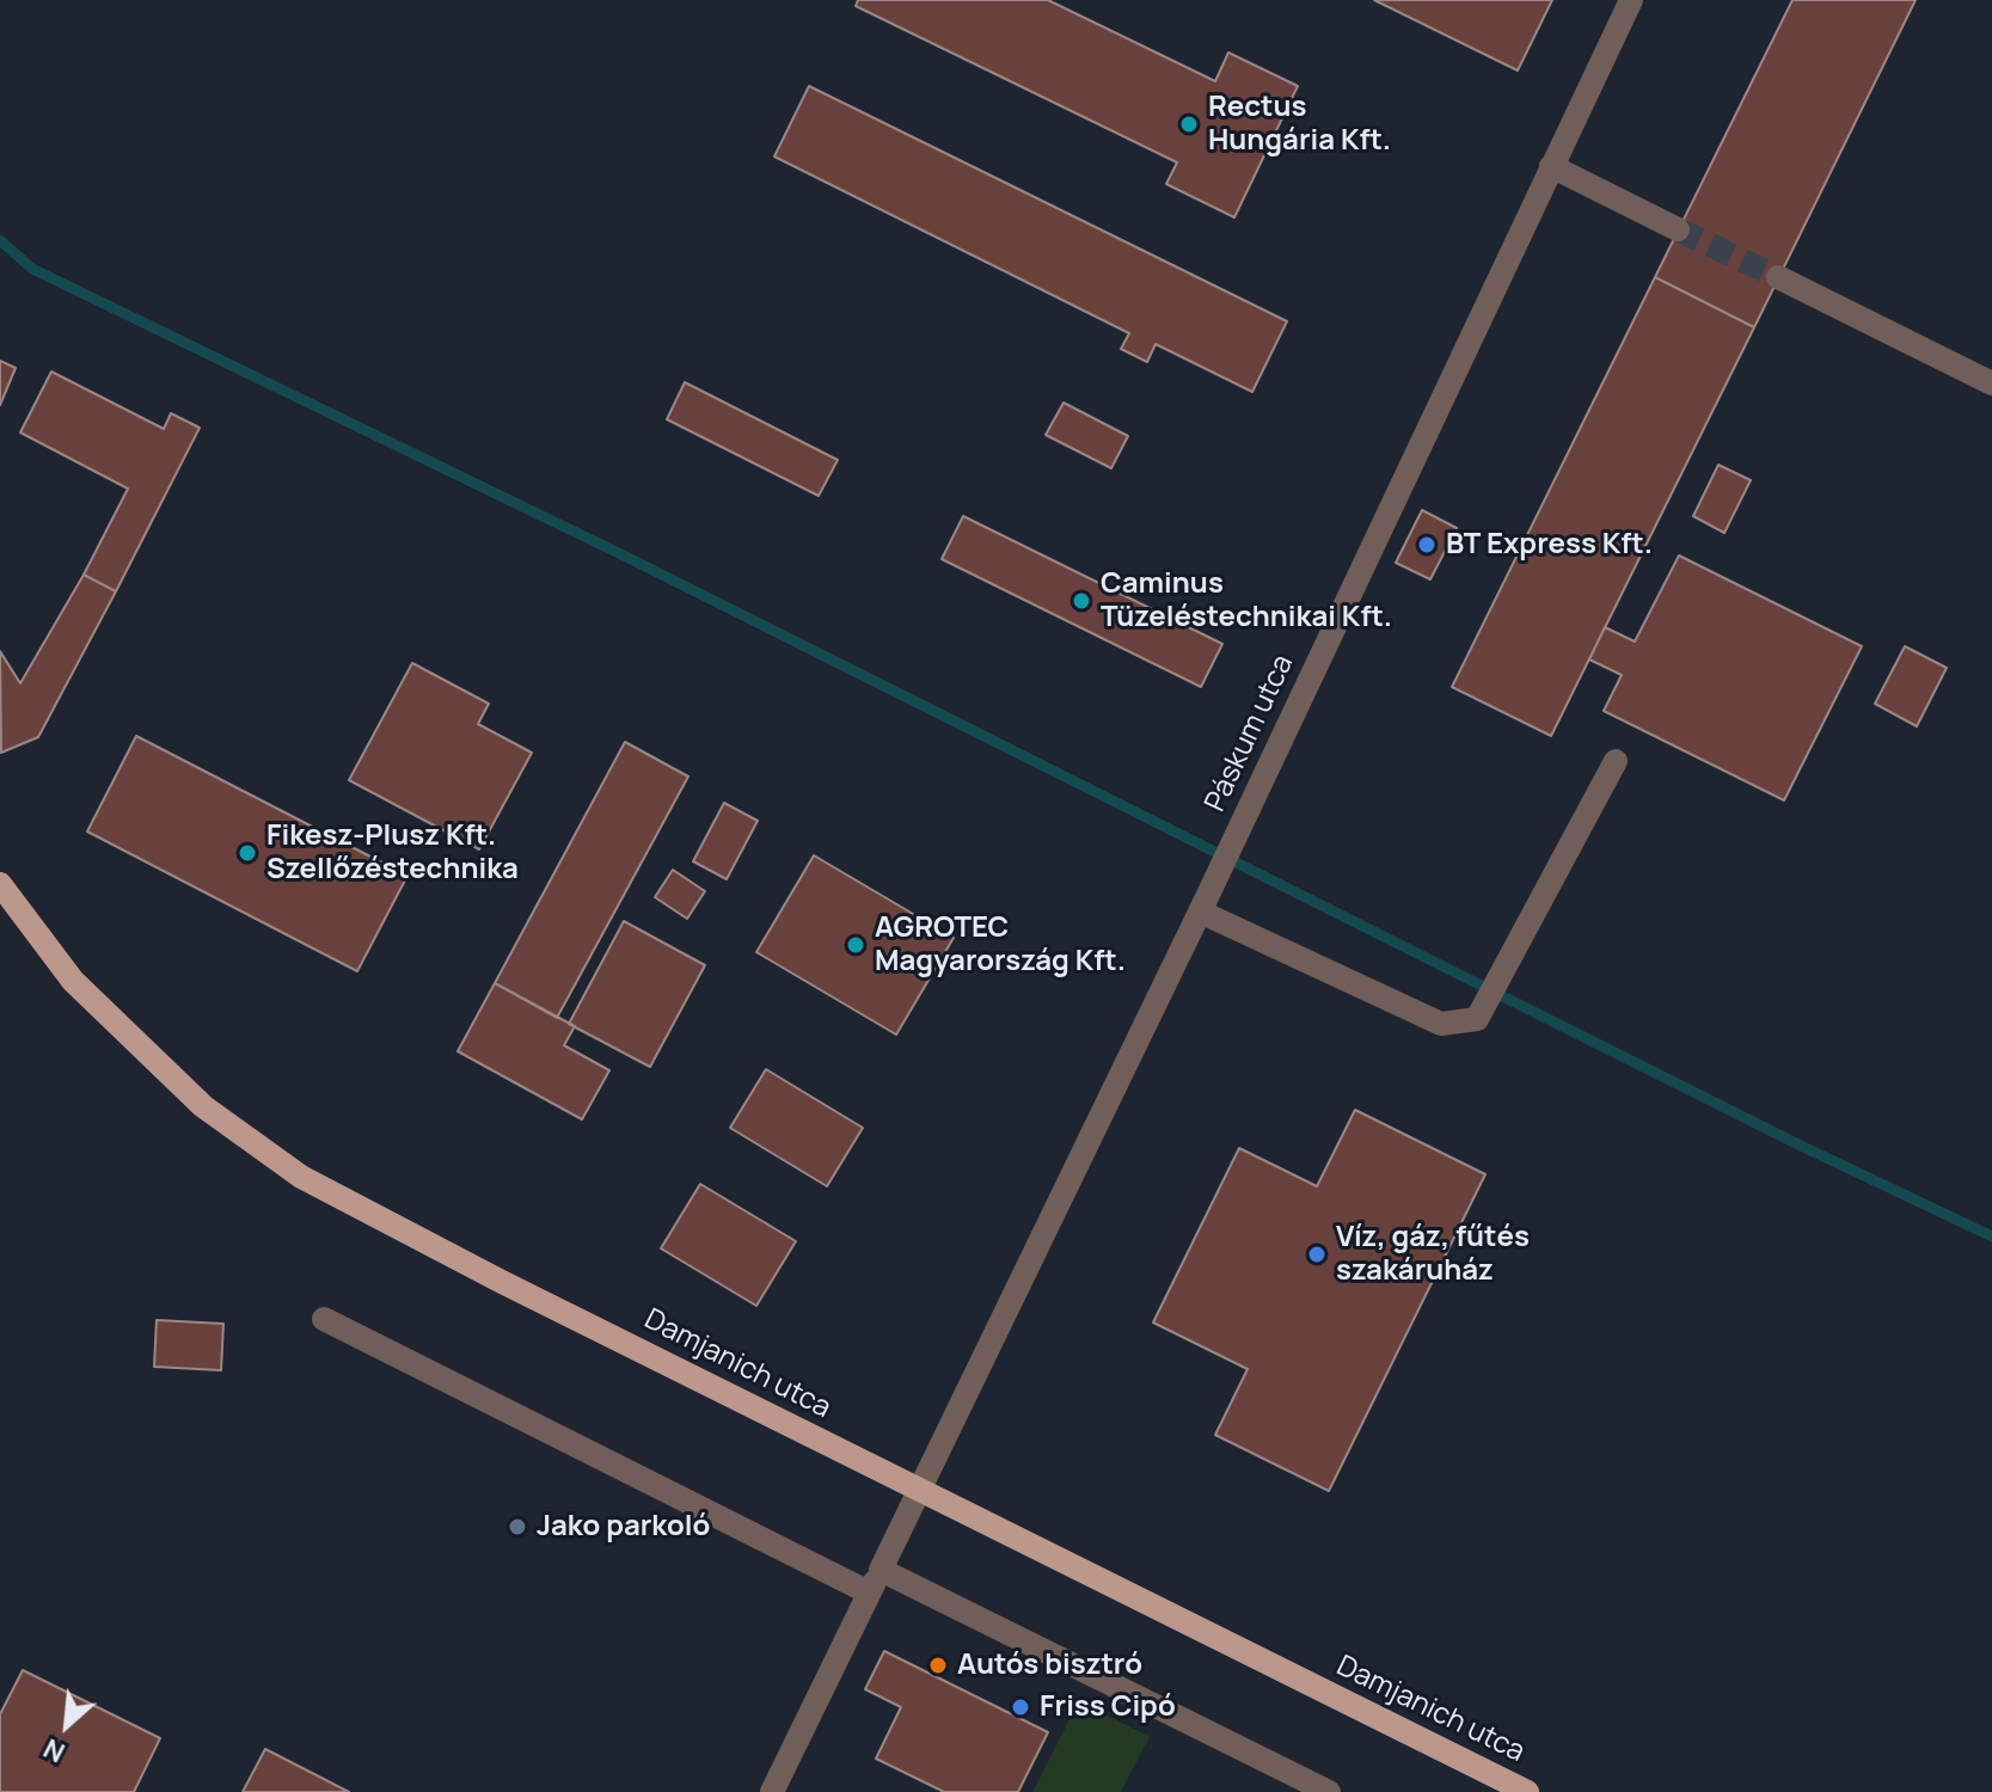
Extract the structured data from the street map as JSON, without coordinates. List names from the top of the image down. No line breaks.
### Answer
{"streets":{"main road":["Damjanich utca"],"street":["Páskum utca"]},"crossings":[["Páskum utca","Damjanich utca"]],"places":["Rectus Hungária Kft.","BT Express Kft.","Caminus Tüzeléstechnikai Kft.","Fikesz-Plusz Kft. Szellőzéstechnika","AGROTEC Magyarország Kft.","Víz, gáz, fűtés szakáruház","Jako parkoló","Autós bisztró","Friss Cipó"],"north":"bottom left"}
